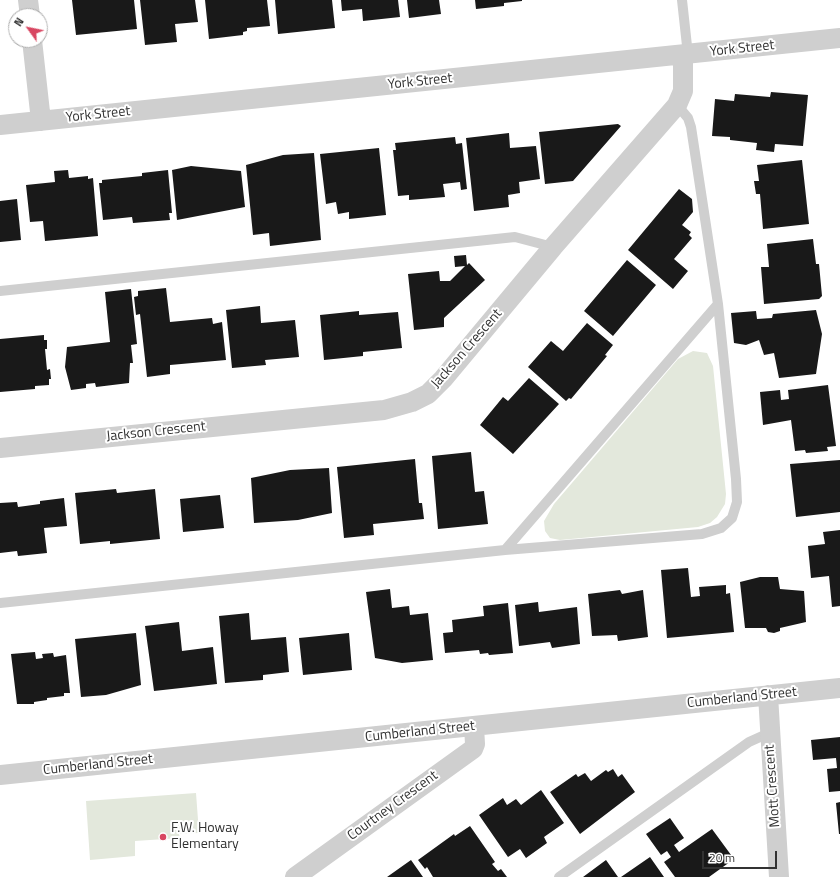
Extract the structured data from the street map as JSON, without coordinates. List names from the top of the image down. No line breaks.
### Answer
{"streets":{"street":["York Street","Jackson Crescent","Cumberland Street","Mott Crescent","Courtney Crescent"]},"crossings":[["York Street","Jackson Crescent"],["Cumberland Street","Mott Crescent"],["Cumberland Street","Courtney Crescent"]],"places":["F.W. Howay Elementary"],"scale_bar":"20 m","north":"top left"}
